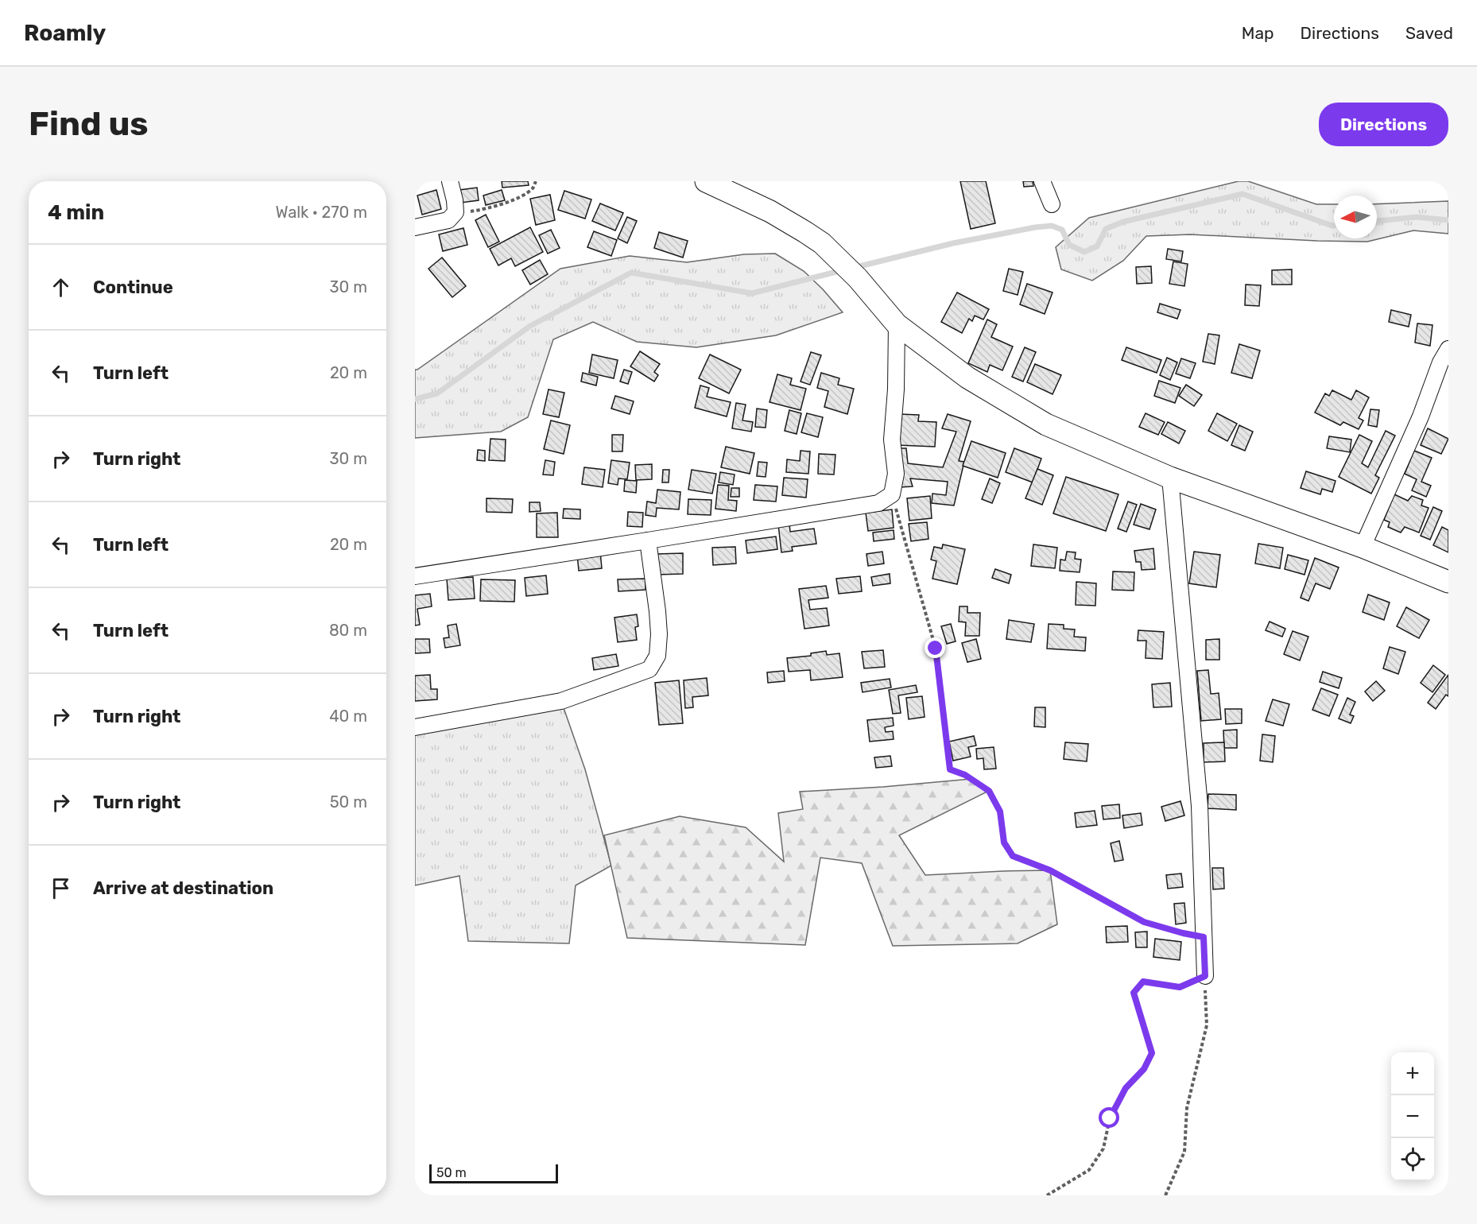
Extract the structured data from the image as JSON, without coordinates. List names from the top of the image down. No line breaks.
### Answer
{"scale_bar":"50 m","north":"left","page":{"header":"Roamly","nav":["Map","Directions","Saved"],"buttons":"Directions","title":"Find us","heading":["4 min","Walk · 270 m"],"list":[["Continue","30 m"],["Turn left","20 m"],["Turn right","30 m"],["Turn left","20 m"],["Turn left","80 m"],["Turn right","40 m"],["Turn right","50 m"],"Arrive at destination"],"map_buttons":["+","−"],"scale":"50 m"}}
